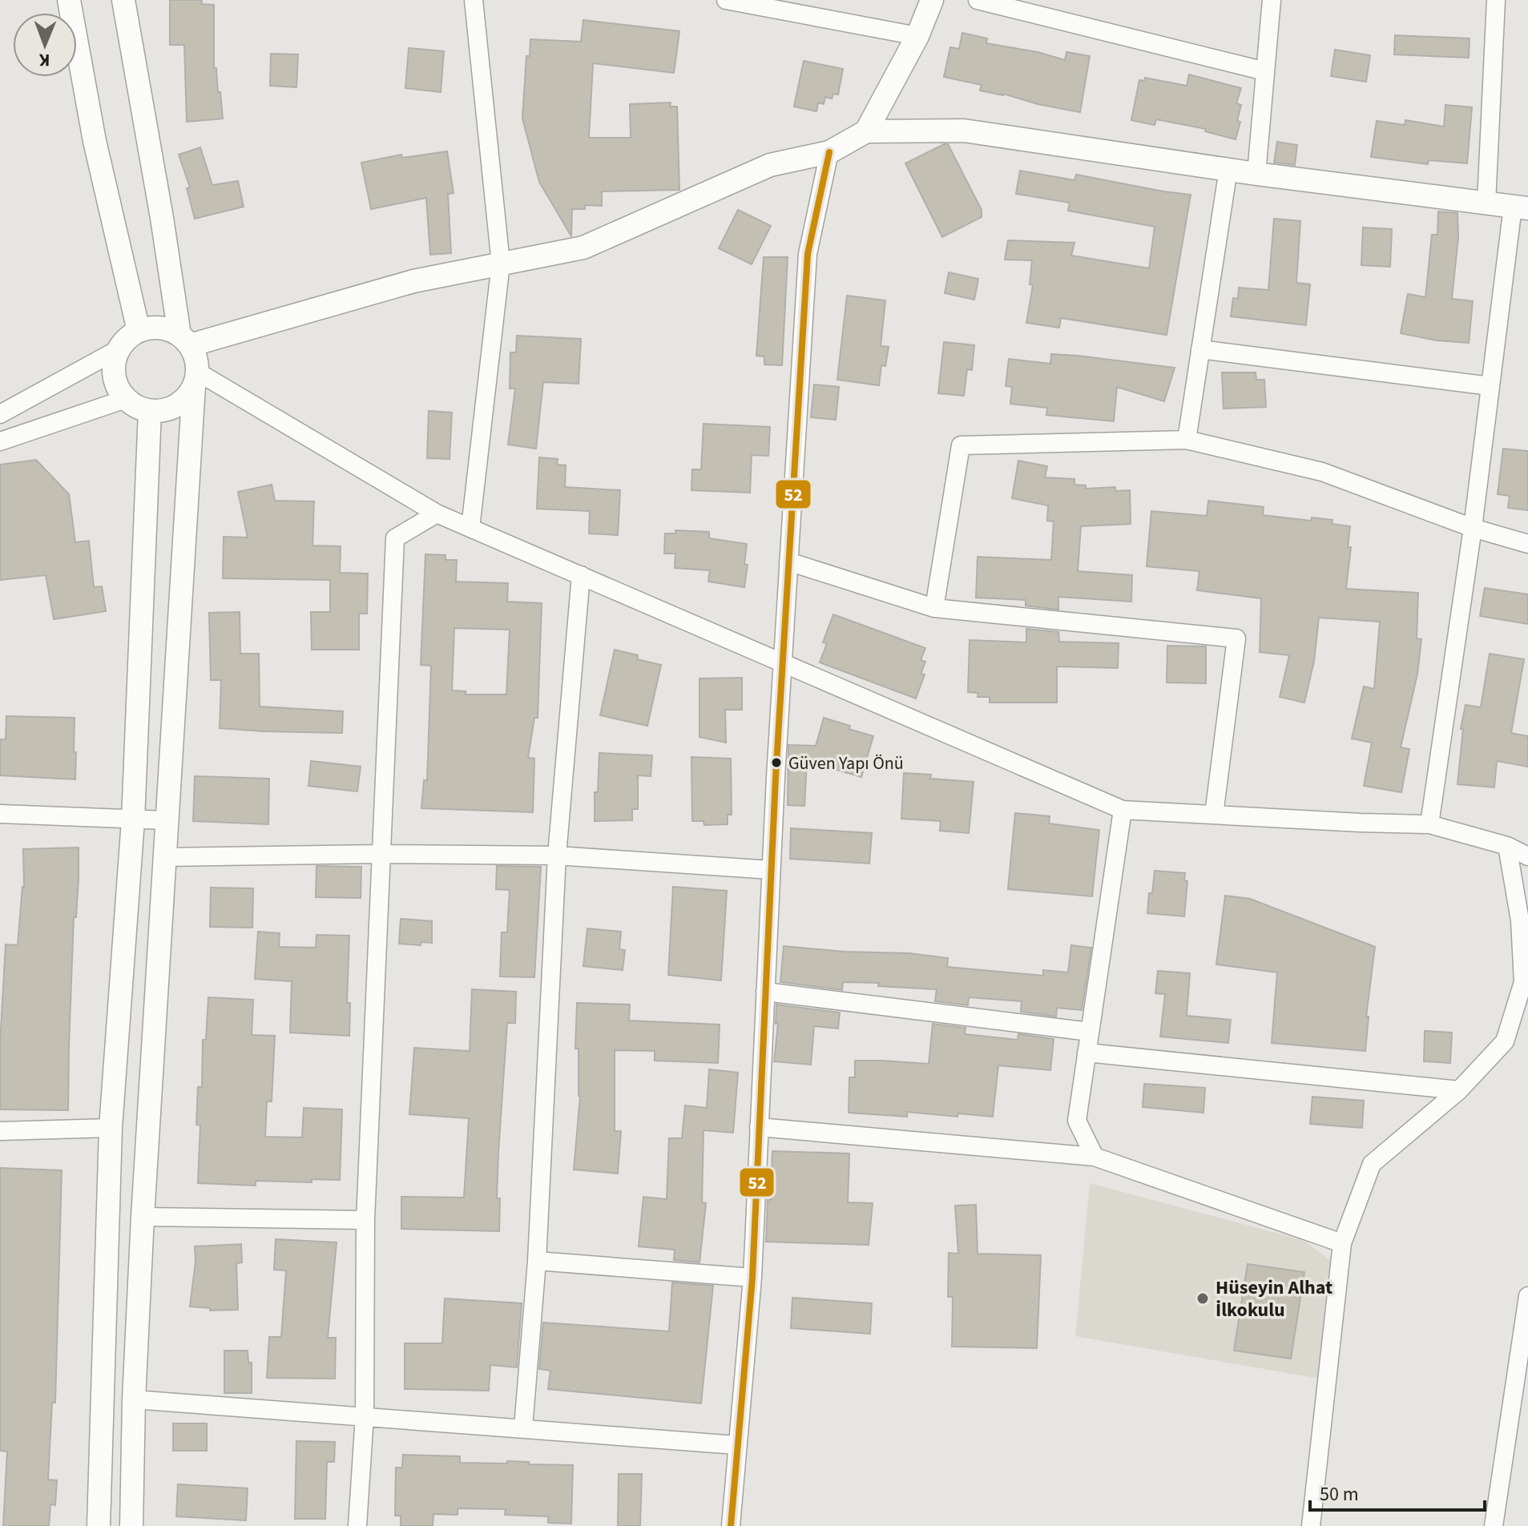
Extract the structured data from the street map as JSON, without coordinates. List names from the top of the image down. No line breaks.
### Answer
{"places":["Güven Yapı Önü","Hüseyin Alhat İlkokulu"],"lines":["transit line 52"],"scale_bar":"50 m","north":"bottom"}
